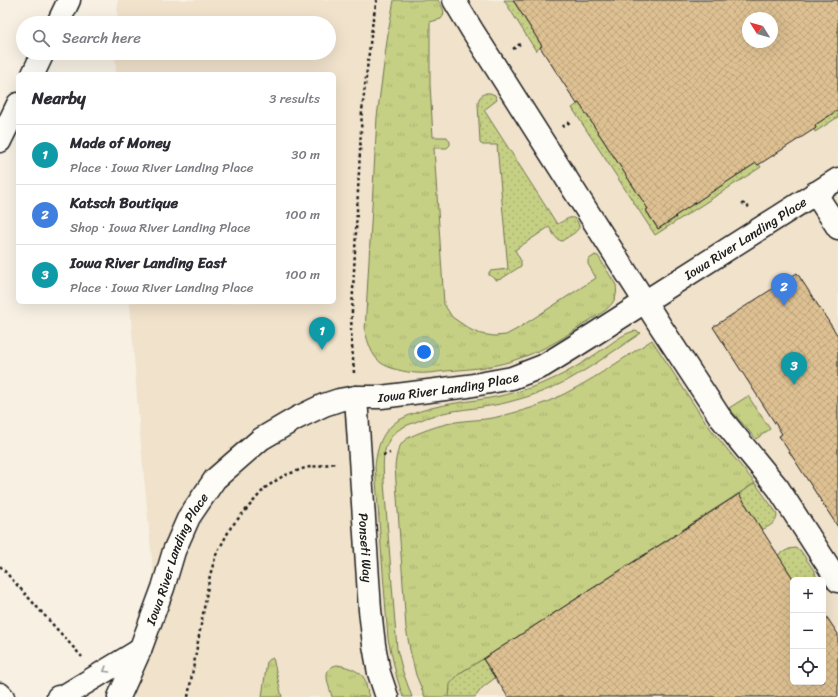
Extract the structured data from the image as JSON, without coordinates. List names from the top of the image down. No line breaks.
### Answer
{"streets":{"main road":["Iowa River Landing Place","Ponseti Way"]},"crossings":[["Iowa River Landing Place","Ponseti Way"]],"north":"top left","page":{"search":"Search here","heading":["Nearby","3 results"],"list":[{"mark":"1","name":"Made of Money","note":"Place · Iowa River Landing Place","value":"30 m"},{"mark":"2","name":"Katsch Boutique","note":"Shop · Iowa River Landing Place","value":"100 m"},{"mark":"3","name":"Iowa River Landing East","note":"Place · Iowa River Landing Place","value":"100 m"}],"pins":["2","1","3"],"map_buttons":["+","−"]}}
